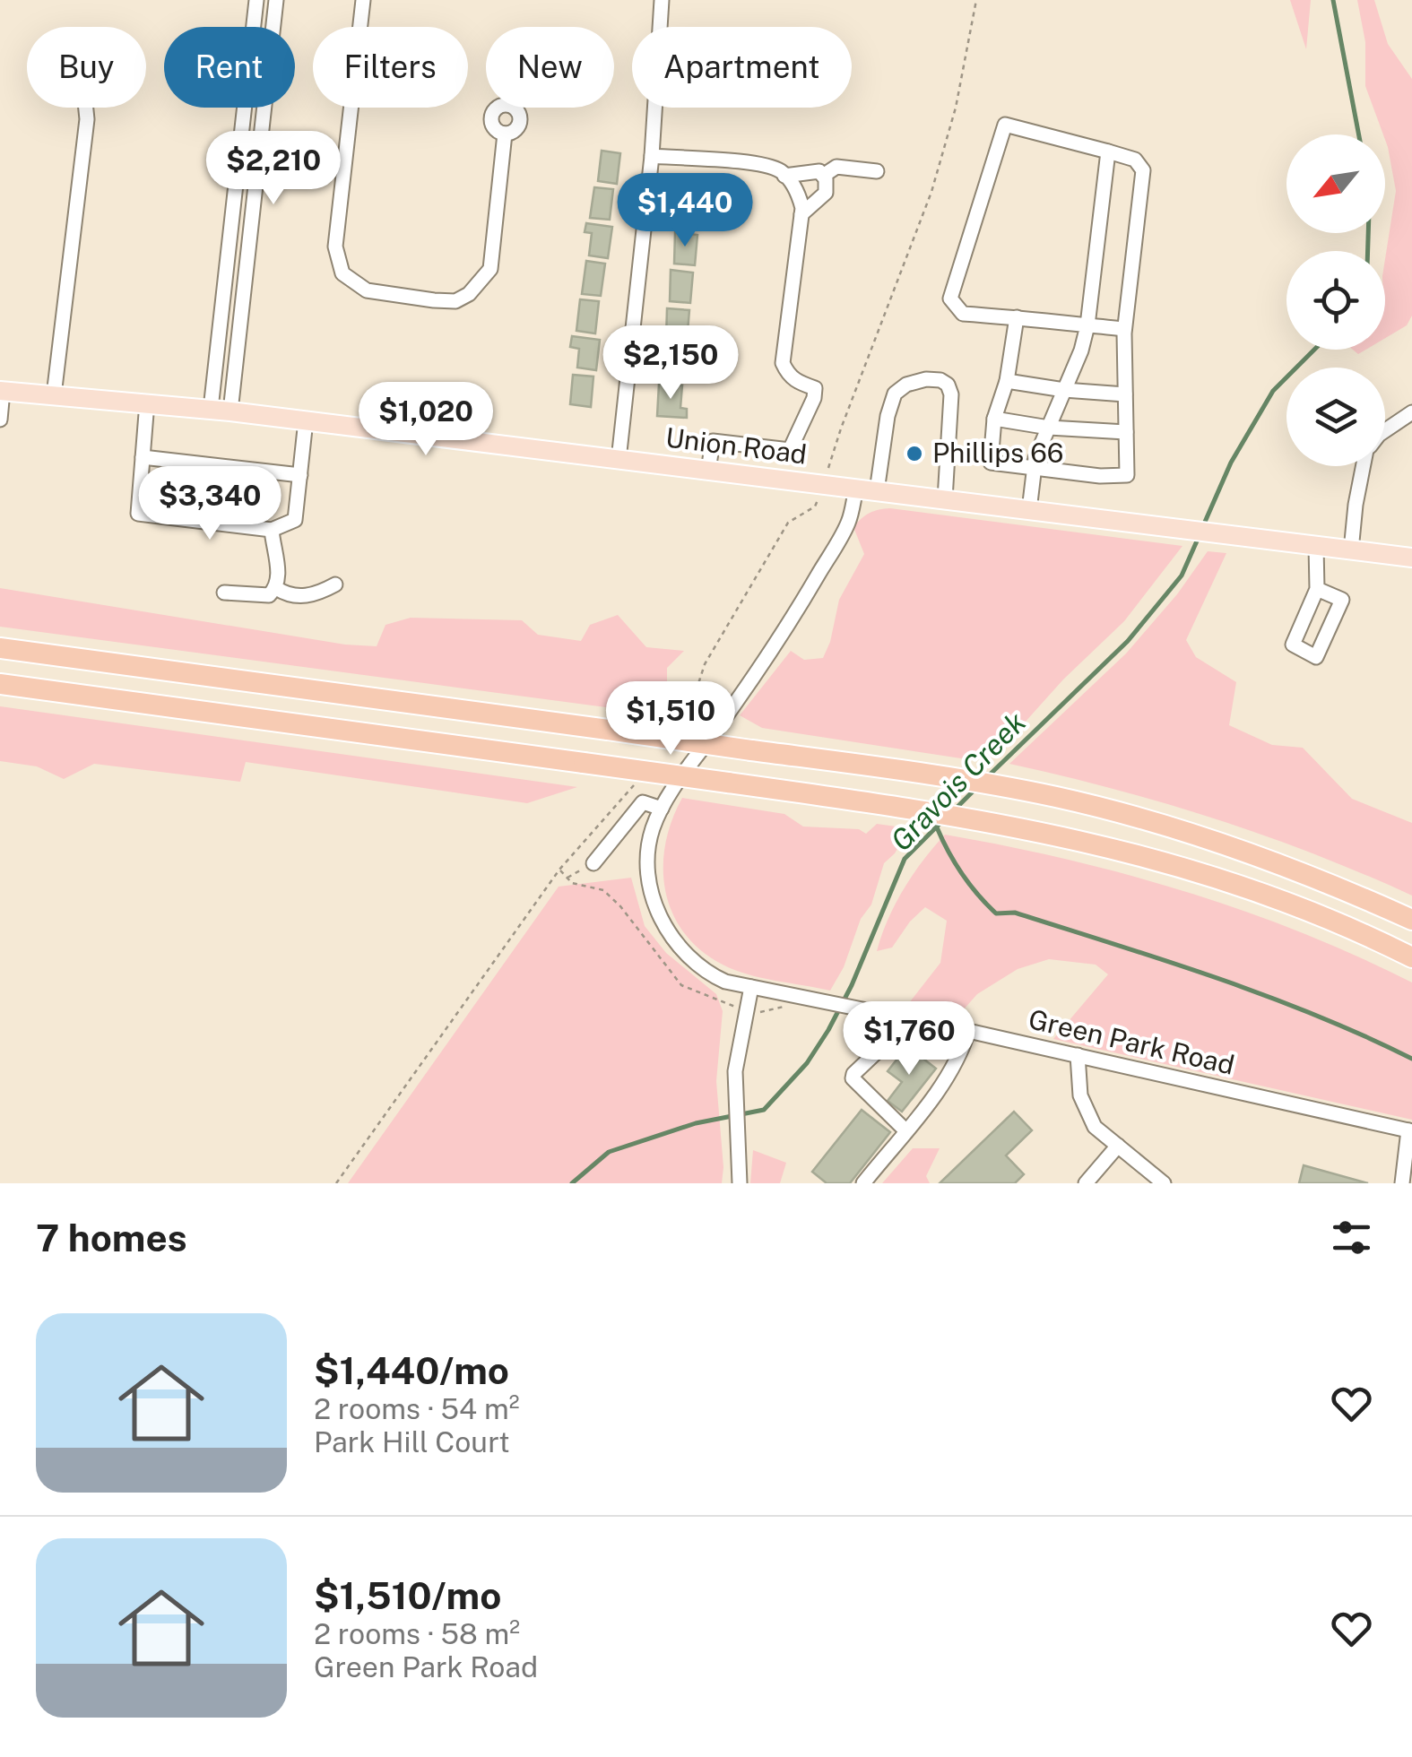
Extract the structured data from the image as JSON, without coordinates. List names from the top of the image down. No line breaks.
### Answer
{"streets":{"main road":["Union Road"],"street":["Green Park Road"]},"crossings":[["Union Road","Green Park Road"]],"water":["Gravois Creek"],"places":["Phillips 66"],"north":"bottom left","page":{"chip":["Buy","Rent","Filters","New","Apartment"],"price":["$2,210","$1,440","$2,150","$1,020","$3,340","$1,510","$1,760"],"heading":"7 homes","list":[{"name":"$1,440/mo","note":"2 rooms · 54 m² · Park Hill Court"},{"name":"$1,510/mo","note":"2 rooms · 58 m² · Green Park Road"}]}}
